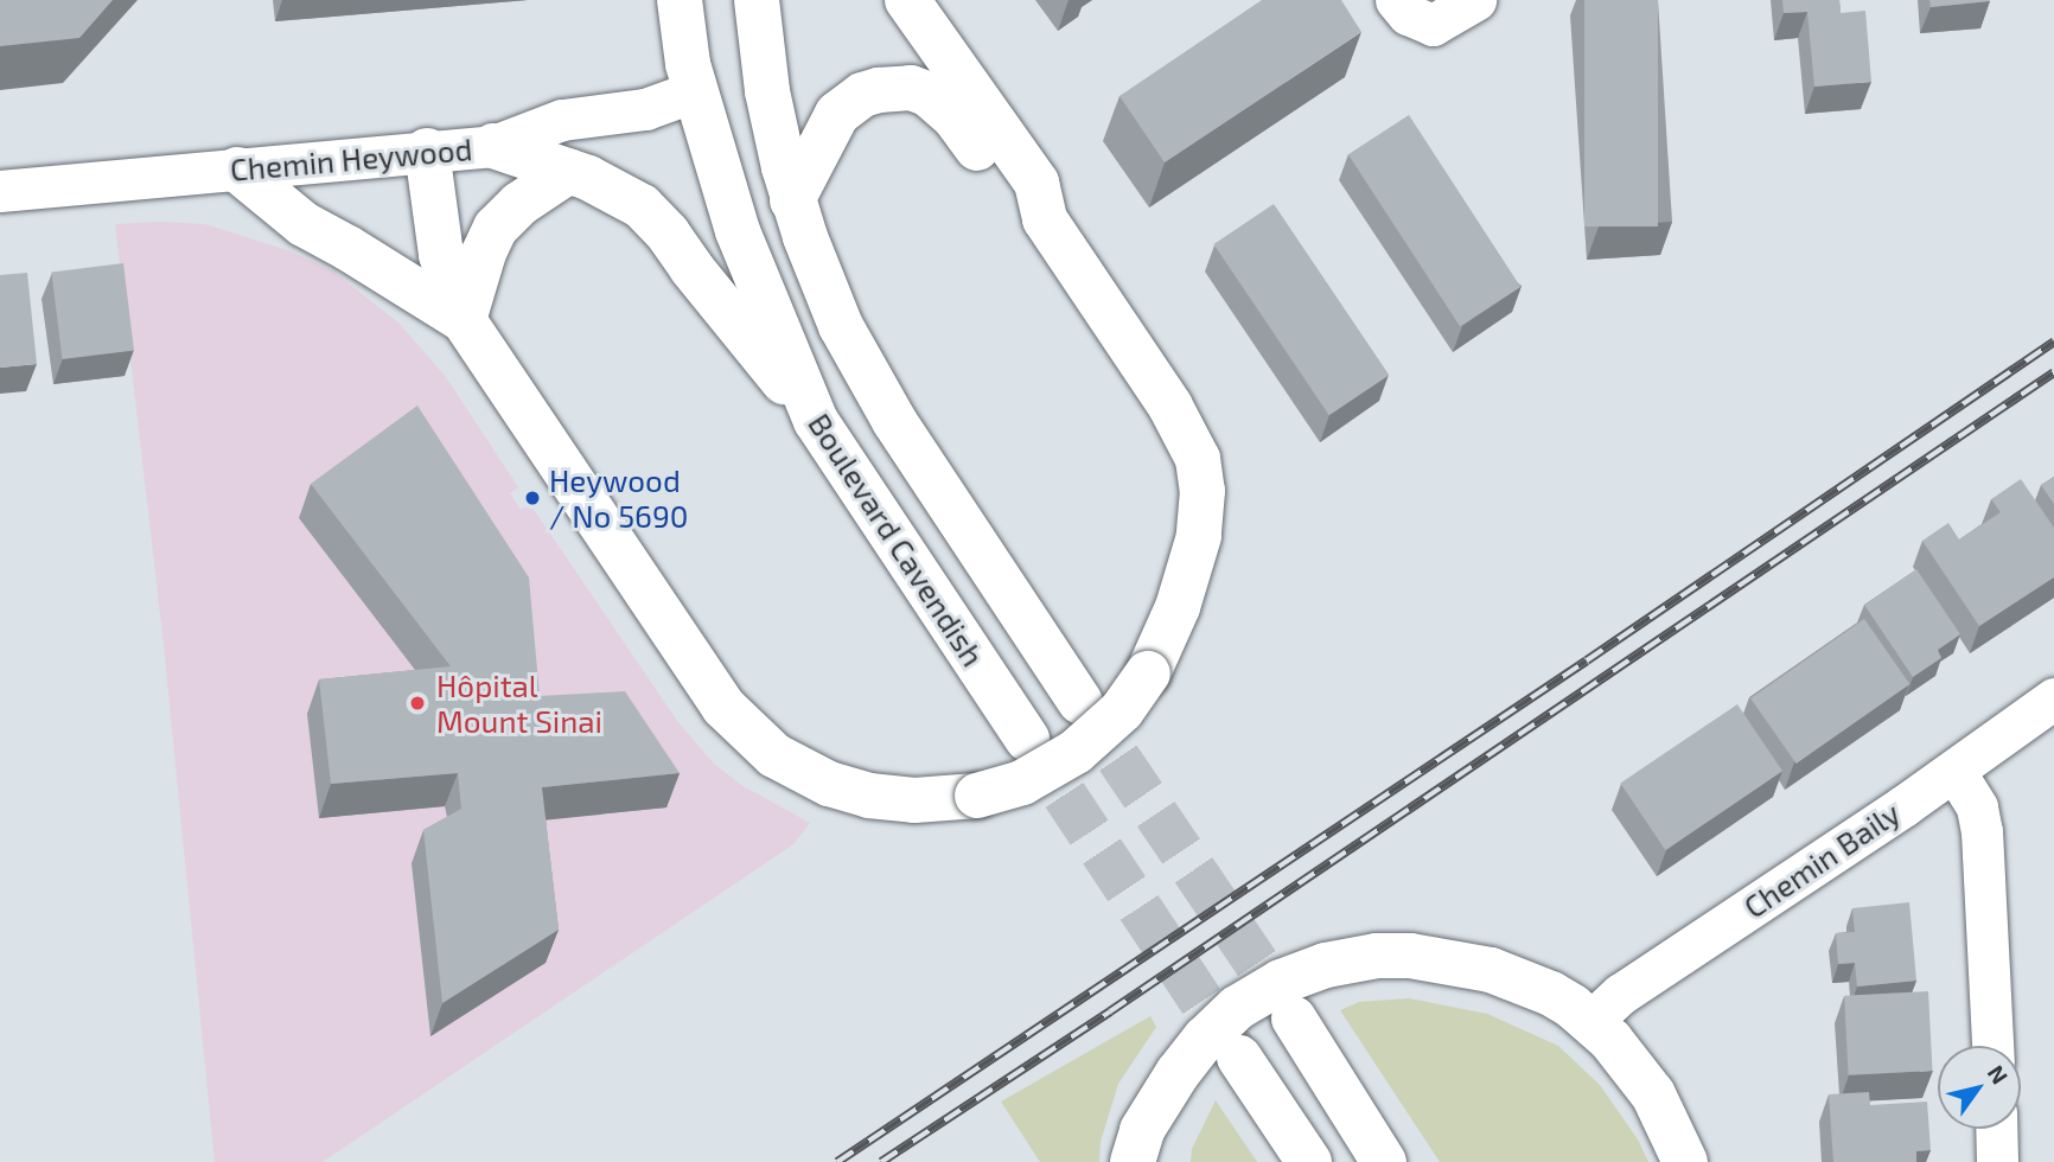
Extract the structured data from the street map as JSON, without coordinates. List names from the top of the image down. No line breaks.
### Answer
{"streets":{"main road":["Boulevard Cavendish"],"street":["Chemin Heywood","Chemin Baily"]},"crossings":[["Chemin Heywood","Boulevard Cavendish"]],"places":["Heywood / No 5690","Hôpital Mount Sinai"],"north":"top right"}
